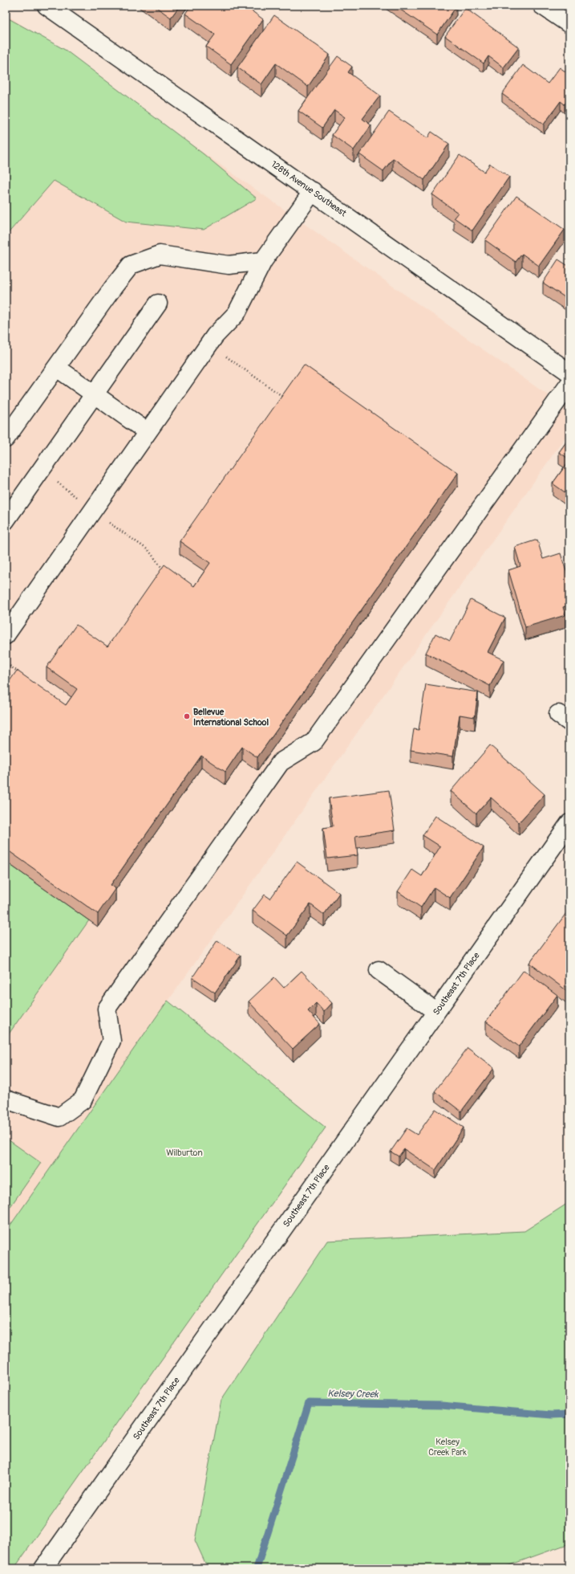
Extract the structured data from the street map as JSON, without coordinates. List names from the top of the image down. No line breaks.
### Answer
{"streets":{"street":["128th Avenue Southeast","Southeast 7th Place"]},"water":["Kelsey Creek"],"parks":["Wilburton","Kelsey Creek Park"],"places":["Bellevue International School"]}
